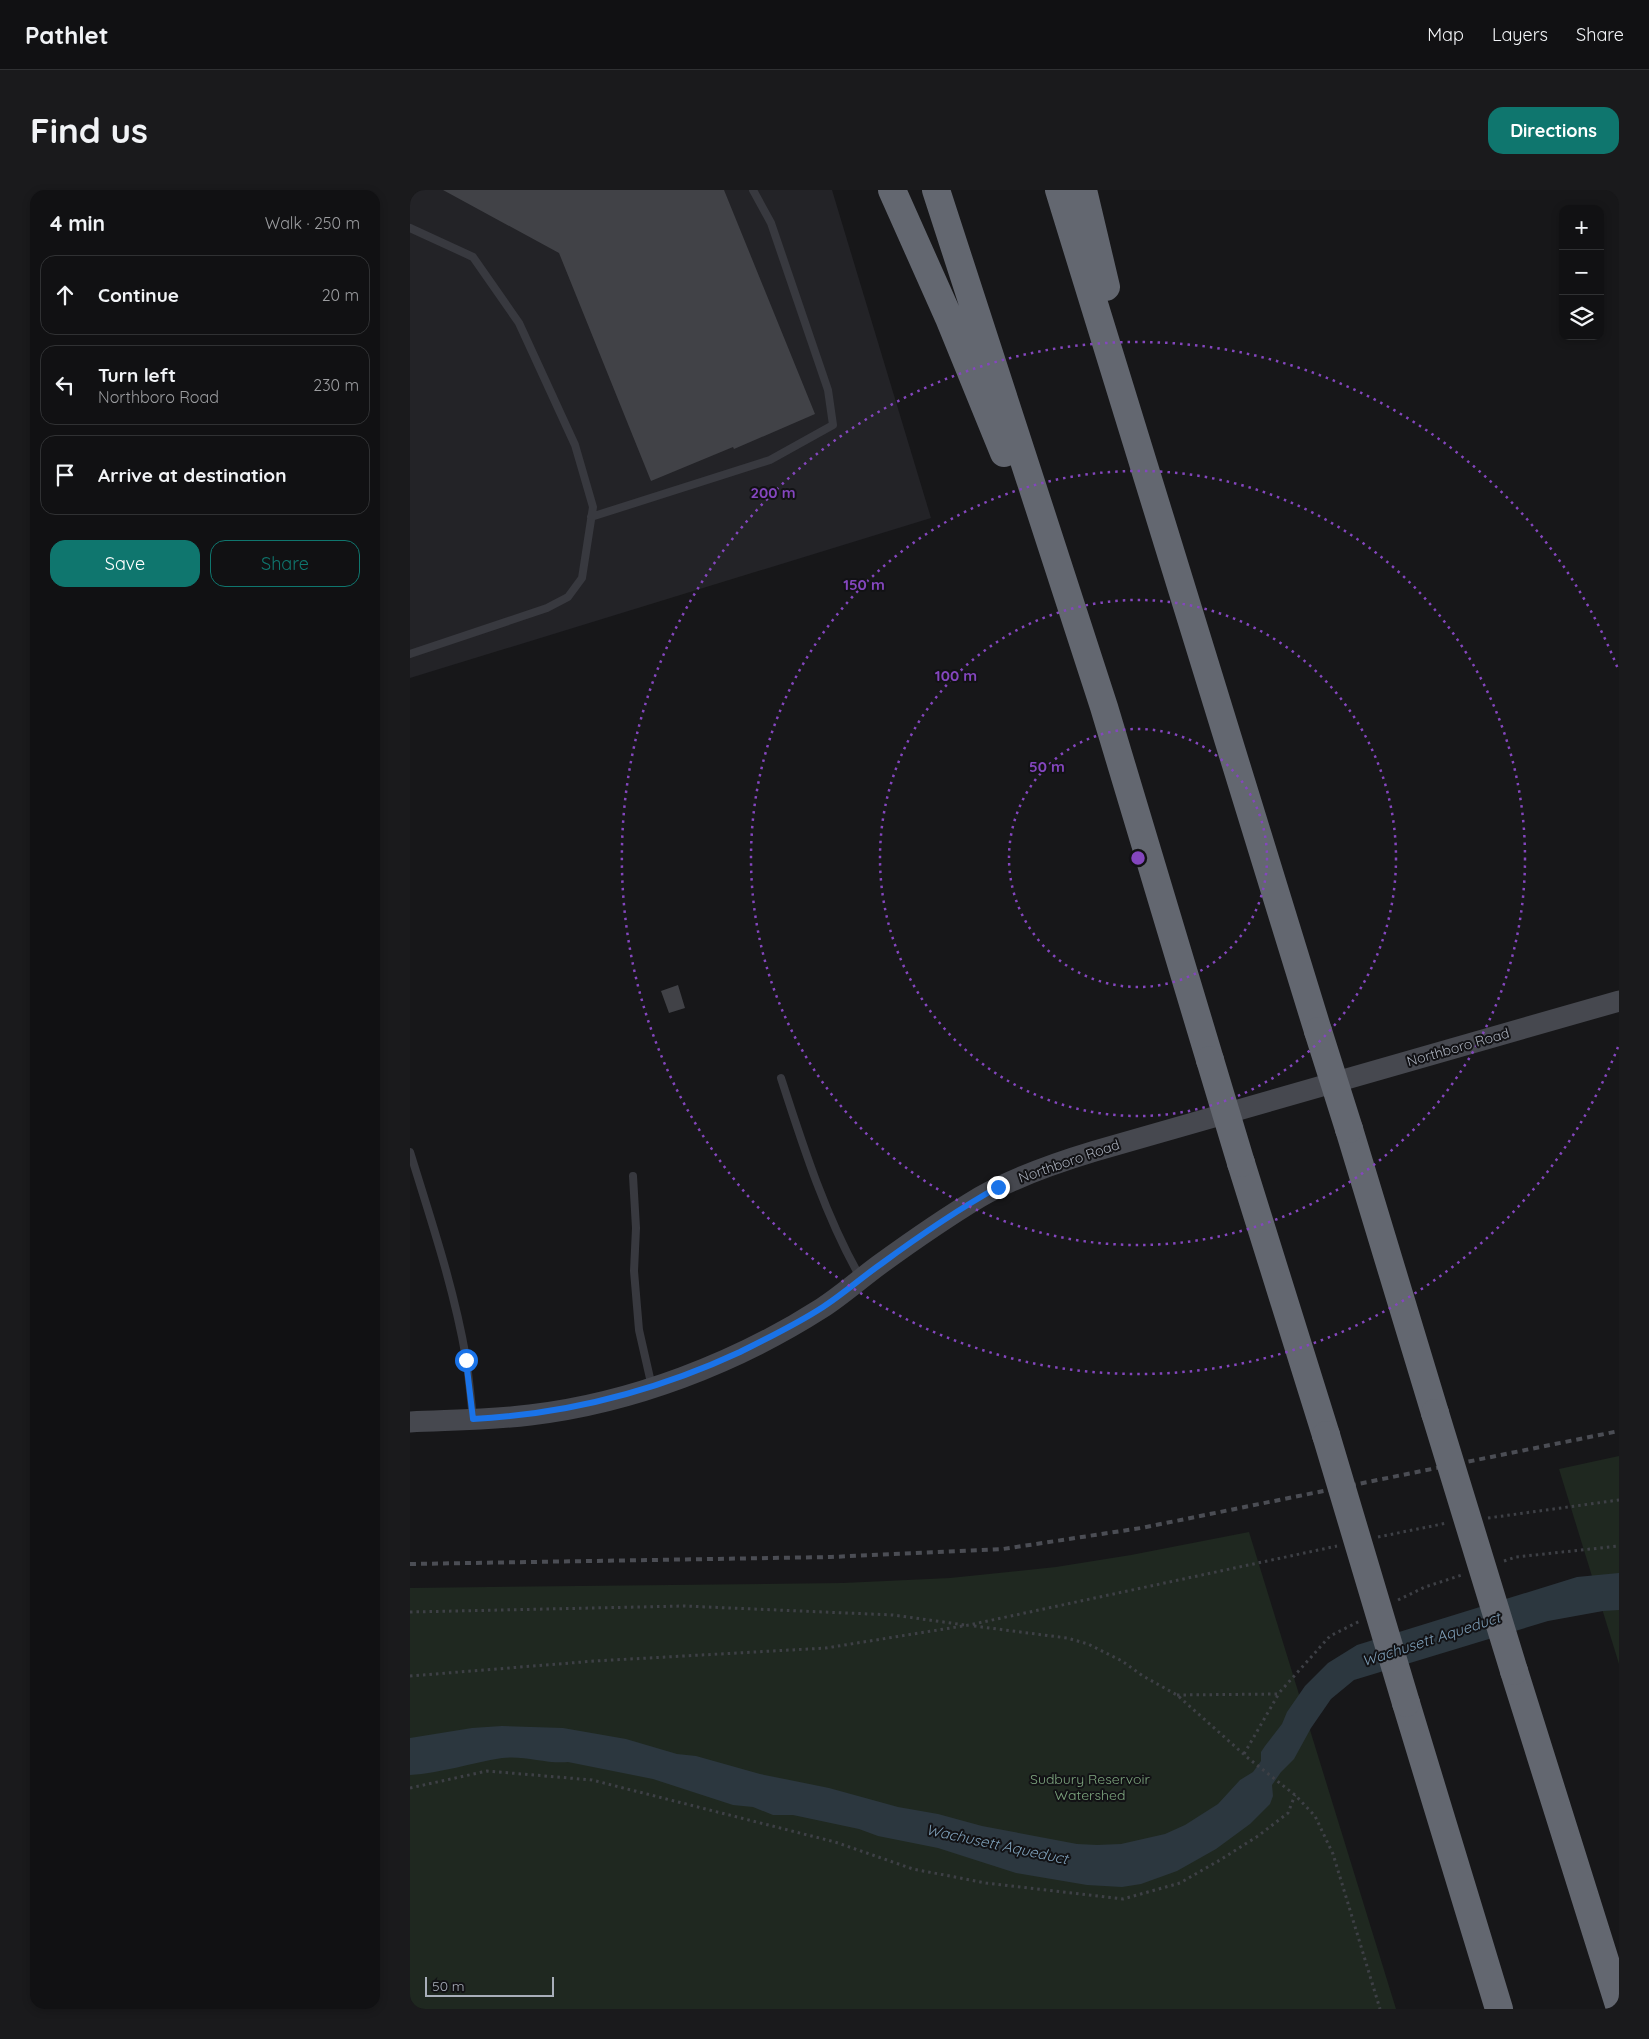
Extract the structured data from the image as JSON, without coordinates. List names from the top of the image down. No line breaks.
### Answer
{"streets":{"main road":["Northboro Road"]},"water":["Wachusett Aqueduct"],"parks":["Sudbury Reservoir Watershed"],"scale_bar":"50 m","page":{"header":"Pathlet","nav":["Map","Layers","Share"],"buttons":["Directions",["Save","Share"]],"title":"Find us","heading":["4 min","Walk · 250 m"],"map_buttons":["+","−"],"list":[["Continue","20 m"],["Turn left","Northboro Road","230 m"],"Arrive at destination"],"scale":"50 m"},"rings":["200 m","150 m","100 m","50 m"]}
